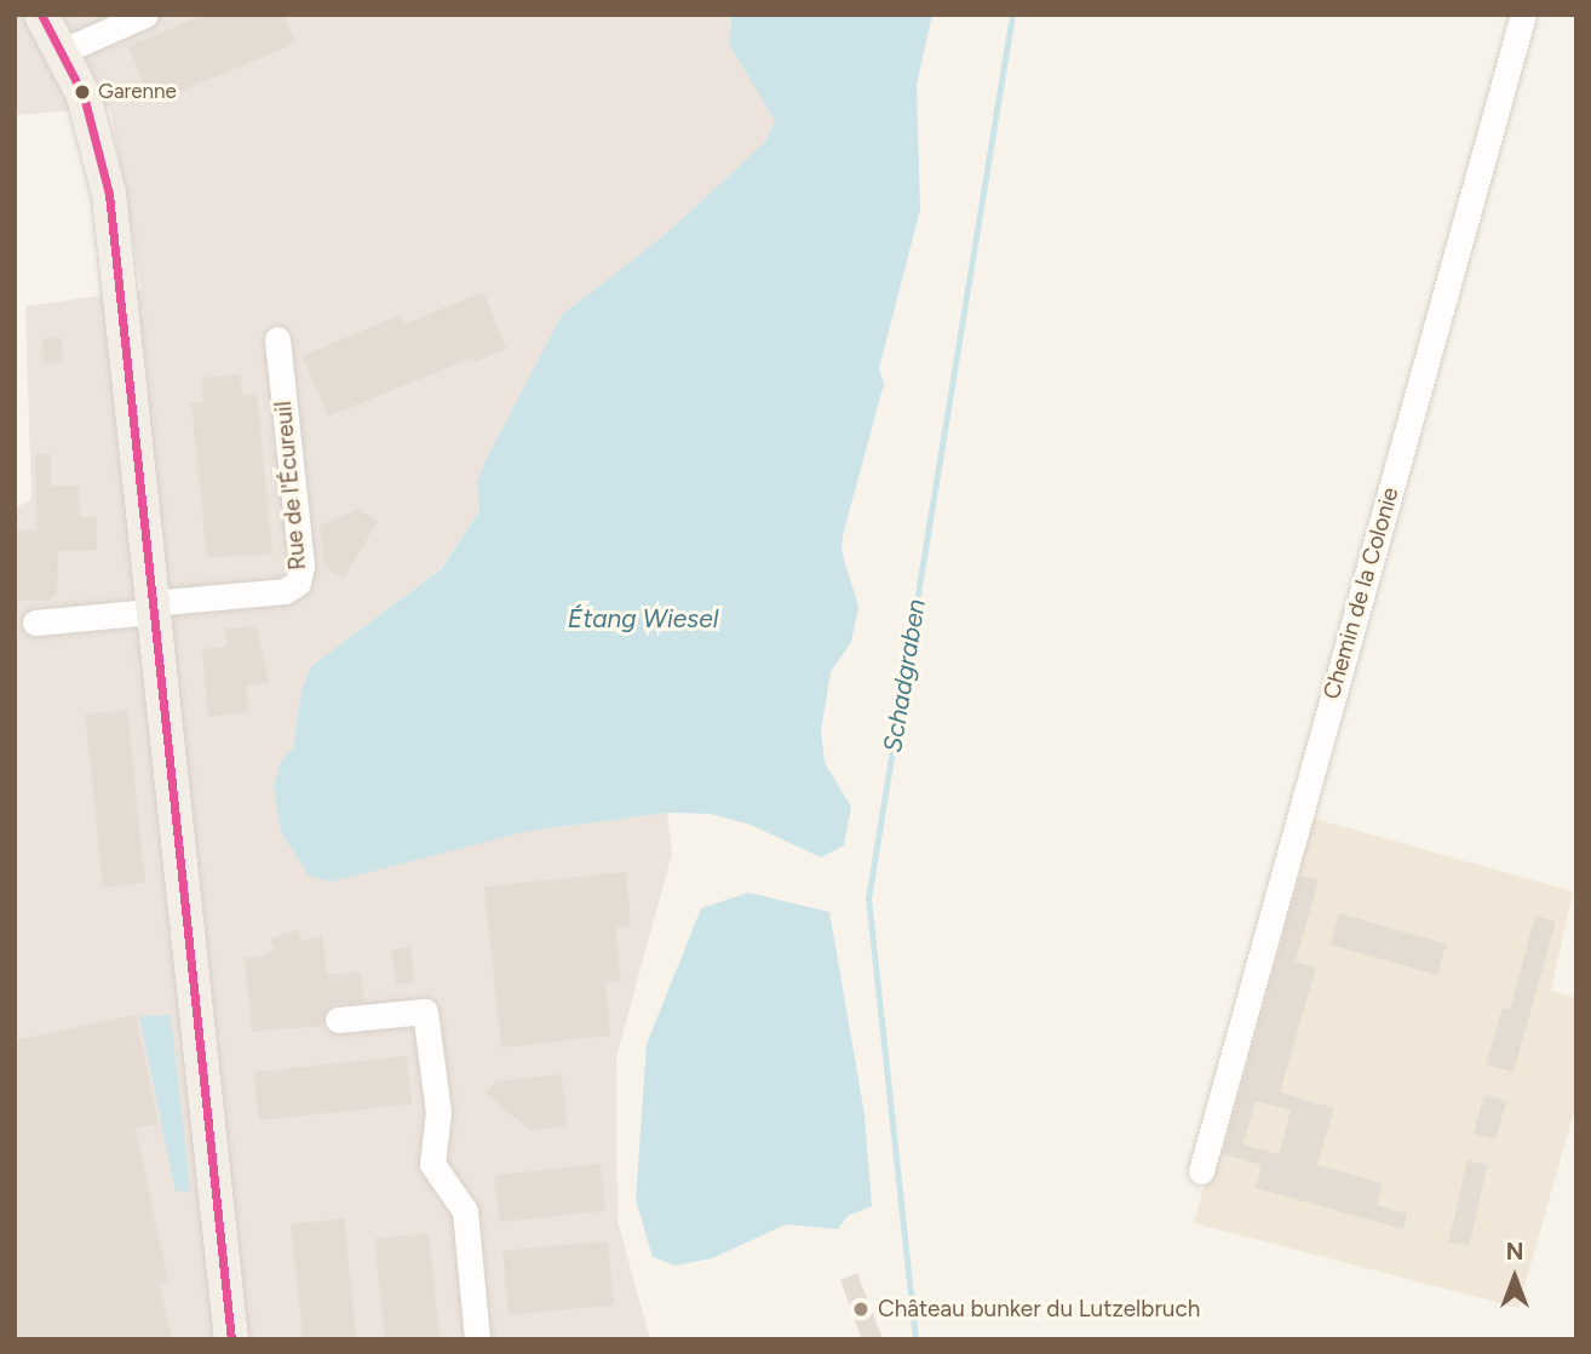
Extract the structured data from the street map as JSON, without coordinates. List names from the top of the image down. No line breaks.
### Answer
{"streets":{"street":["Rue de l'Écureuil","Chemin de la Colonie"]},"water":["Étang Wiesel","Schadgraben"],"places":["Garenne","Château bunker du Lutzelbruch"],"north":"top"}
